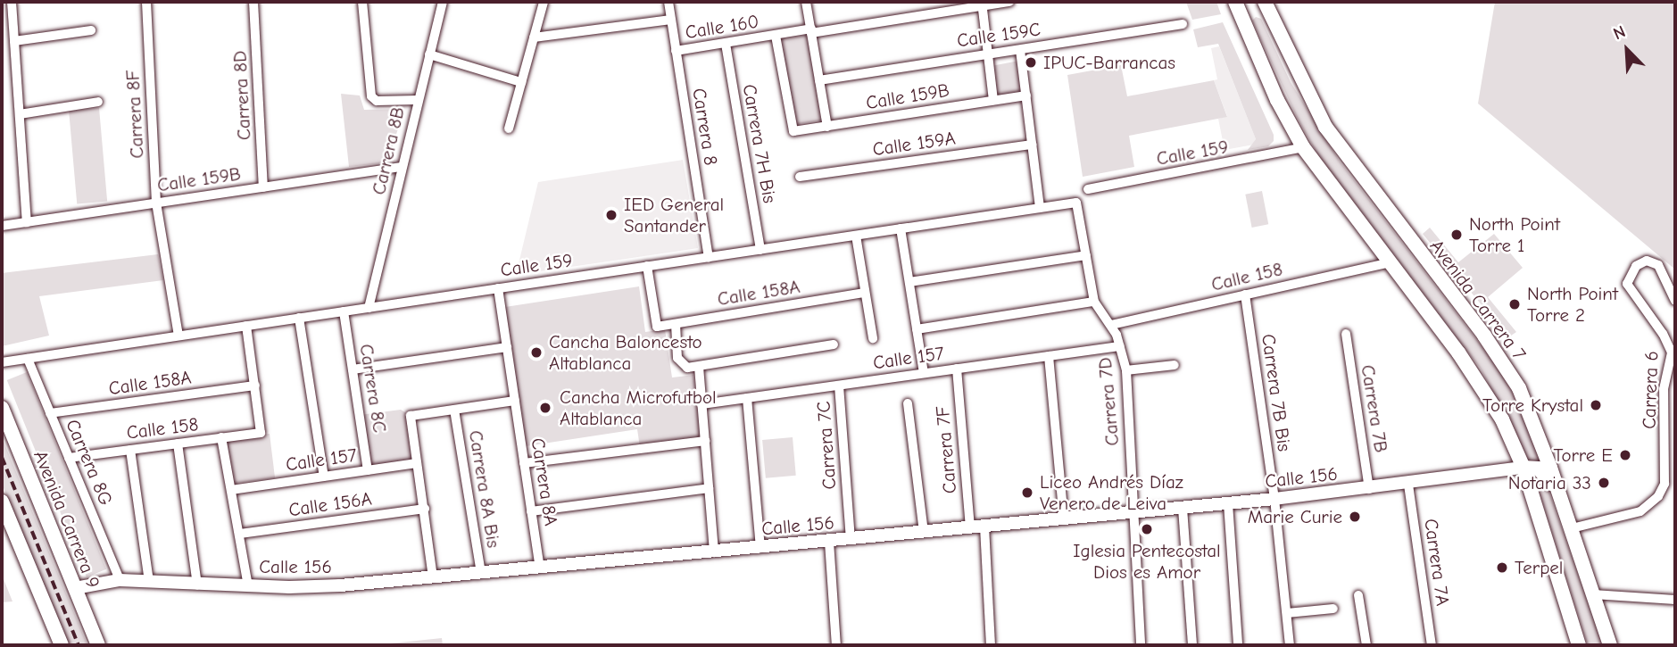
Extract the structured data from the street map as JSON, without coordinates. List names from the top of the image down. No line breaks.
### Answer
{"streets":{"main road":["Avenida Carrera 7","Avenida Carrera 9"],"street":["Calle 160","Calle 159C","Carrera 8D","Calle 159B","Carrera 8F","Carrera 8","Carrera 7H Bis","Calle 159A","Carrera 8B","Calle 159","Calle 158","Calle 158A","Calle 157","Carrera 8C","Carrera 6","Carrera 7B Bis","Carrera 7D","Carrera 7B","Carrera 7C","Carrera 7F","Carrera 8G","Calle 156","Carrera 8A","Carrera 8A Bis","Calle 156A","Carrera 7A"]},"crossings":[["Calle 160","Calle 159B"],["Calle 160","Carrera 8"],["Calle 160","Carrera 7H Bis"],["Carrera 8D","Calle 159B"],["Calle 159B","Carrera 8F"],["Calle 159B","Carrera 8B"],["Carrera 8F","Calle 159"],["Carrera 8","Calle 159"],["Carrera 7H Bis","Calle 159"],["Carrera 8B","Calle 159"],["Calle 159","Calle 158A"],["Calle 159","Carrera 8C"],["Calle 159","Carrera 7D"],["Calle 159","Carrera 8G"],["Calle 159","Carrera 8A"],["Calle 158","Calle 158A"],["Calle 158","Carrera 7B Bis"],["Calle 158","Carrera 7D"],["Calle 158","Carrera 8G"],["Calle 158A","Carrera 8G"],["Avenida Carrera 7","Carrera 6"],["Calle 157","Carrera 8C"],["Calle 157","Carrera 7D"],["Calle 157","Carrera 7C"],["Calle 157","Carrera 7F"],["Carrera 7B Bis","Calle 156"],["Carrera 7D","Calle 156"],["Carrera 7B","Calle 156"],["Carrera 7C","Calle 156"],["Carrera 7F","Calle 156"],["Carrera 8G","Calle 156"],["Calle 156","Carrera 8A"],["Calle 156","Carrera 8A Bis"],["Calle 156","Avenida Carrera 9"],["Calle 156","Carrera 7A"]],"places":["IPUC-Barrancas","IED General Santander","North Point Torre 1","North Point Torre 2","Cancha Baloncesto Altablanca","Torre Krystal","Cancha Microfutbol Altablanca","Torre E","Notaria 33","Liceo Andrés Díaz Venero de Leiva","Marie Curie","Iglesia Pentecostal Dios es Amor","Terpel"],"north":"top left"}
